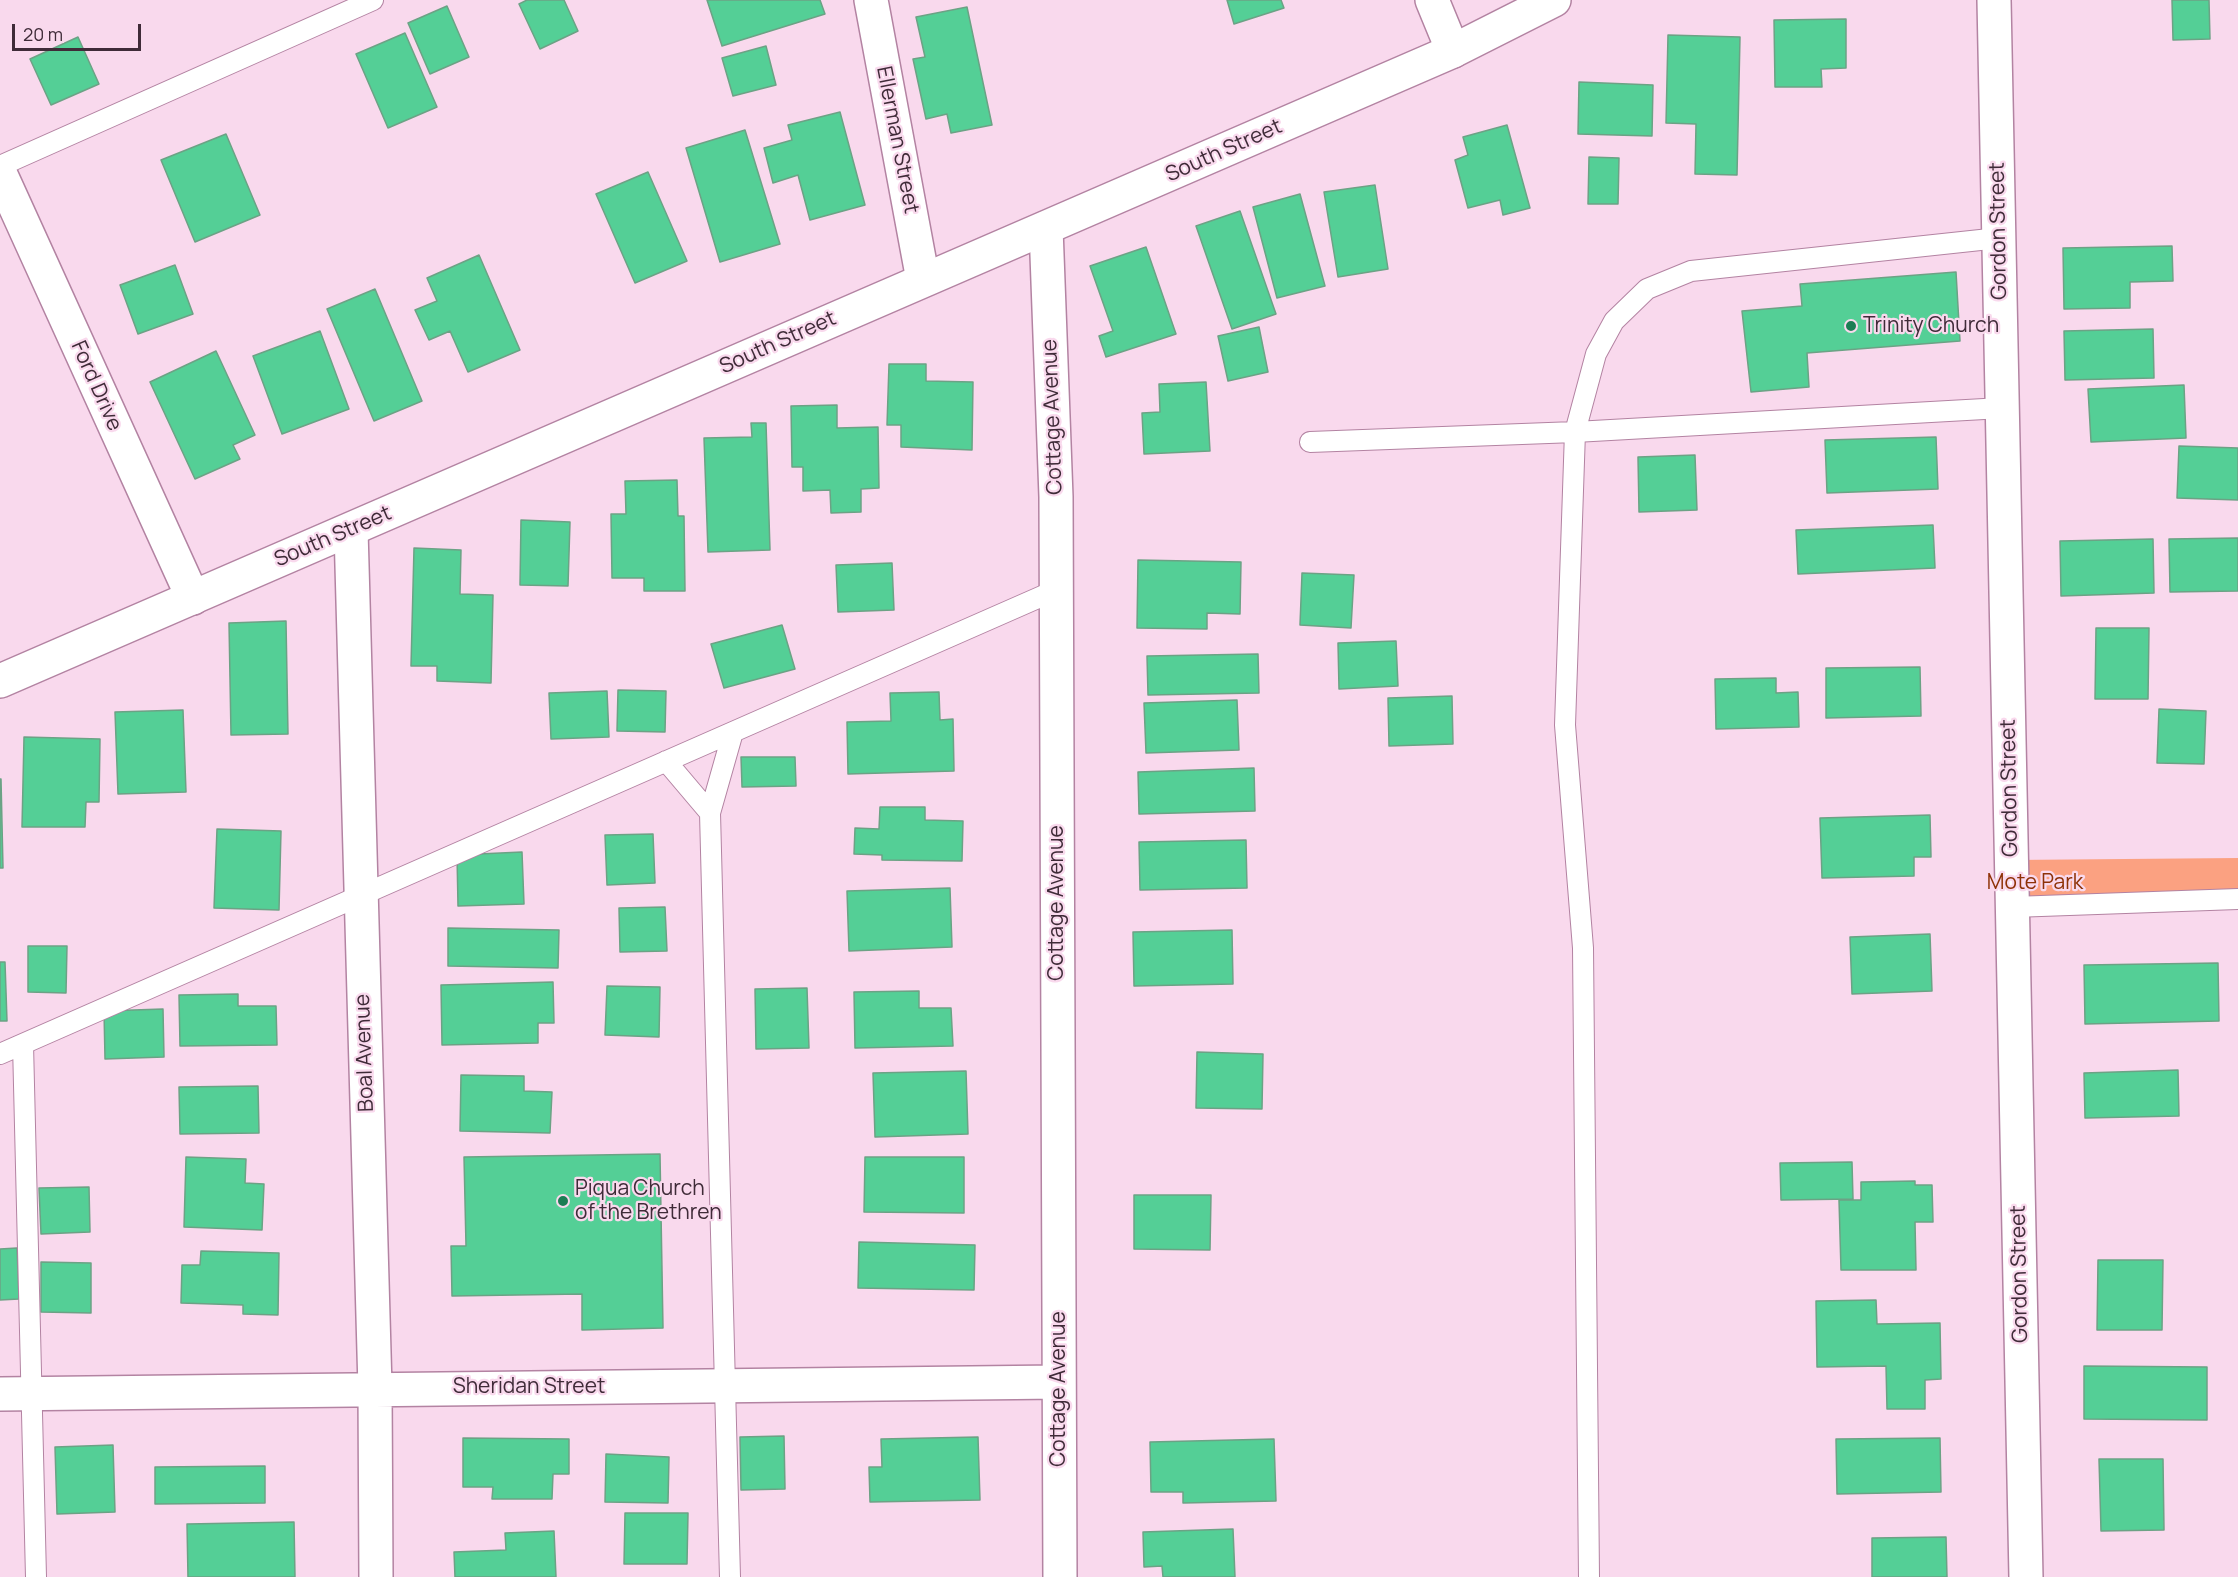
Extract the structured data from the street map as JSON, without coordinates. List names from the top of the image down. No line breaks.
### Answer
{"streets":{"street":["Ellerman Street","South Street","Gordon Street","Ford Drive","Cottage Avenue","Boal Avenue","Sheridan Street"]},"crossings":[["Ellerman Street","South Street"],["South Street","Ford Drive"],["South Street","Cottage Avenue"],["South Street","Boal Avenue"],["Cottage Avenue","Sheridan Street"],["Boal Avenue","Sheridan Street"]],"parks":["Mote Park"],"places":["Trinity Church","Piqua Church of the Brethren"],"scale_bar":"20 m"}
